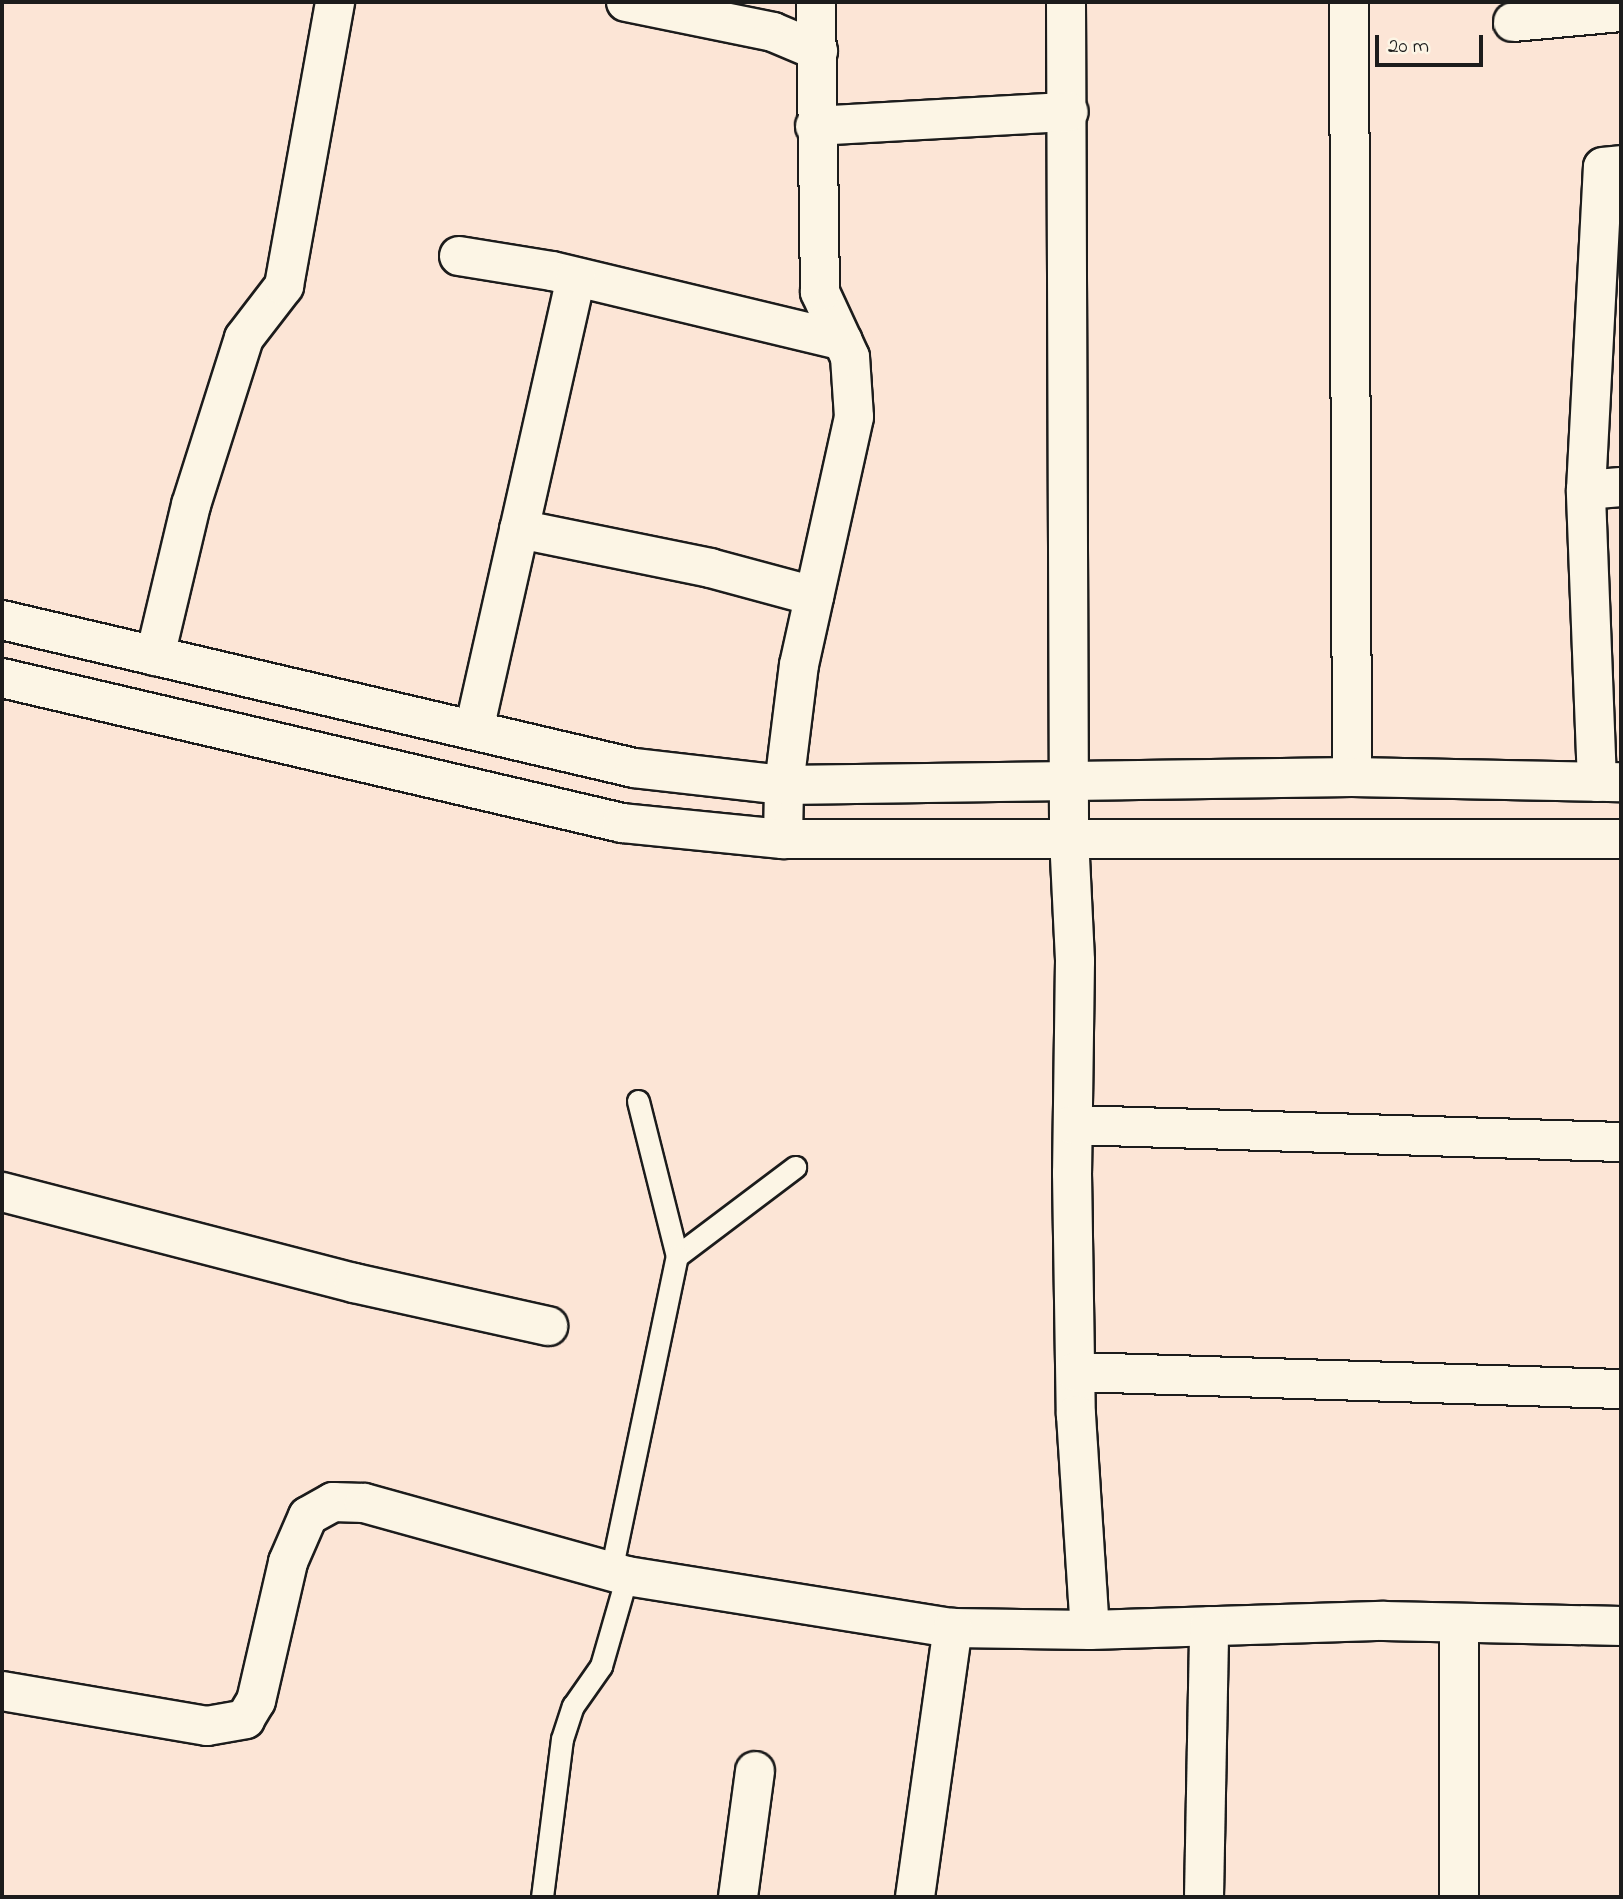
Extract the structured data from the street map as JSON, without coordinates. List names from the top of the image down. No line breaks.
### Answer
{"scale_bar":"20 m"}
